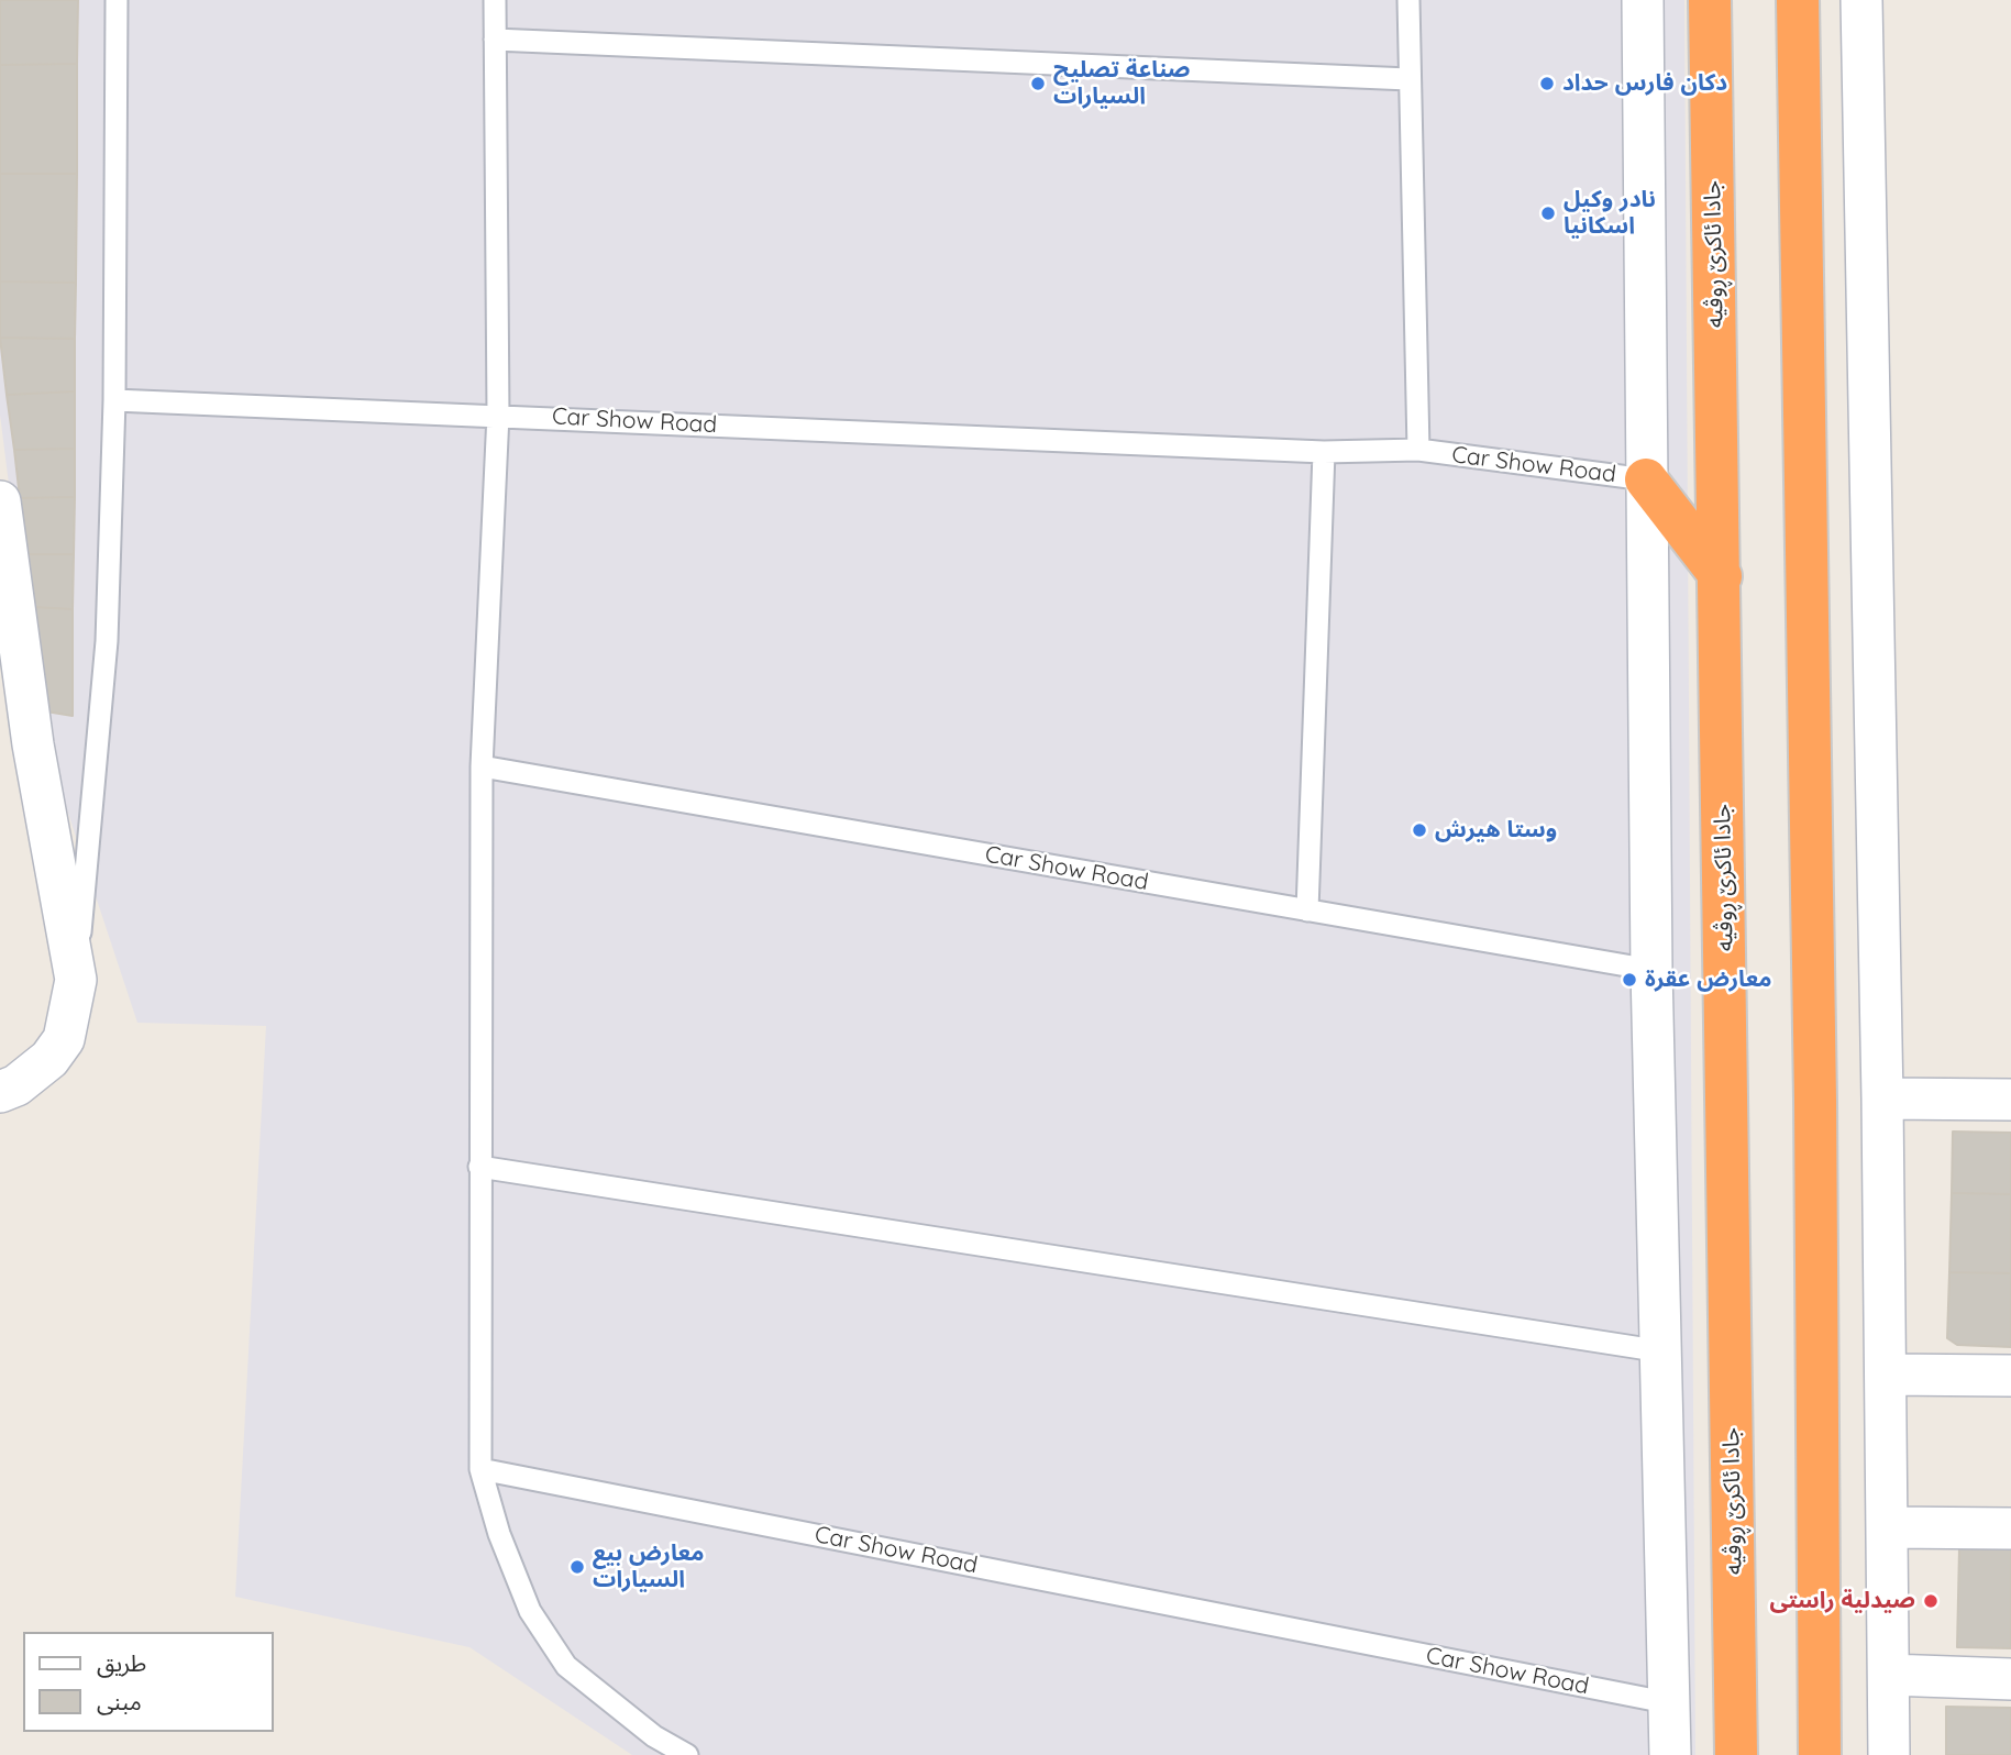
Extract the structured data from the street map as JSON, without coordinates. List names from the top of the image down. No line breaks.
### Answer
{"streets":{"highway":["جادا ئاکرێ ڕوڤیە"],"lane":["Car Show Road"]},"places":["صناعة تصليح السيارات","دكان فارس حداد","نادر وكيل اسكانيا","وستا هيرش","معارض عقرة","معارض بيع السيارات","صيدلية راستى"],"legend":["طريق","مبنى"]}
